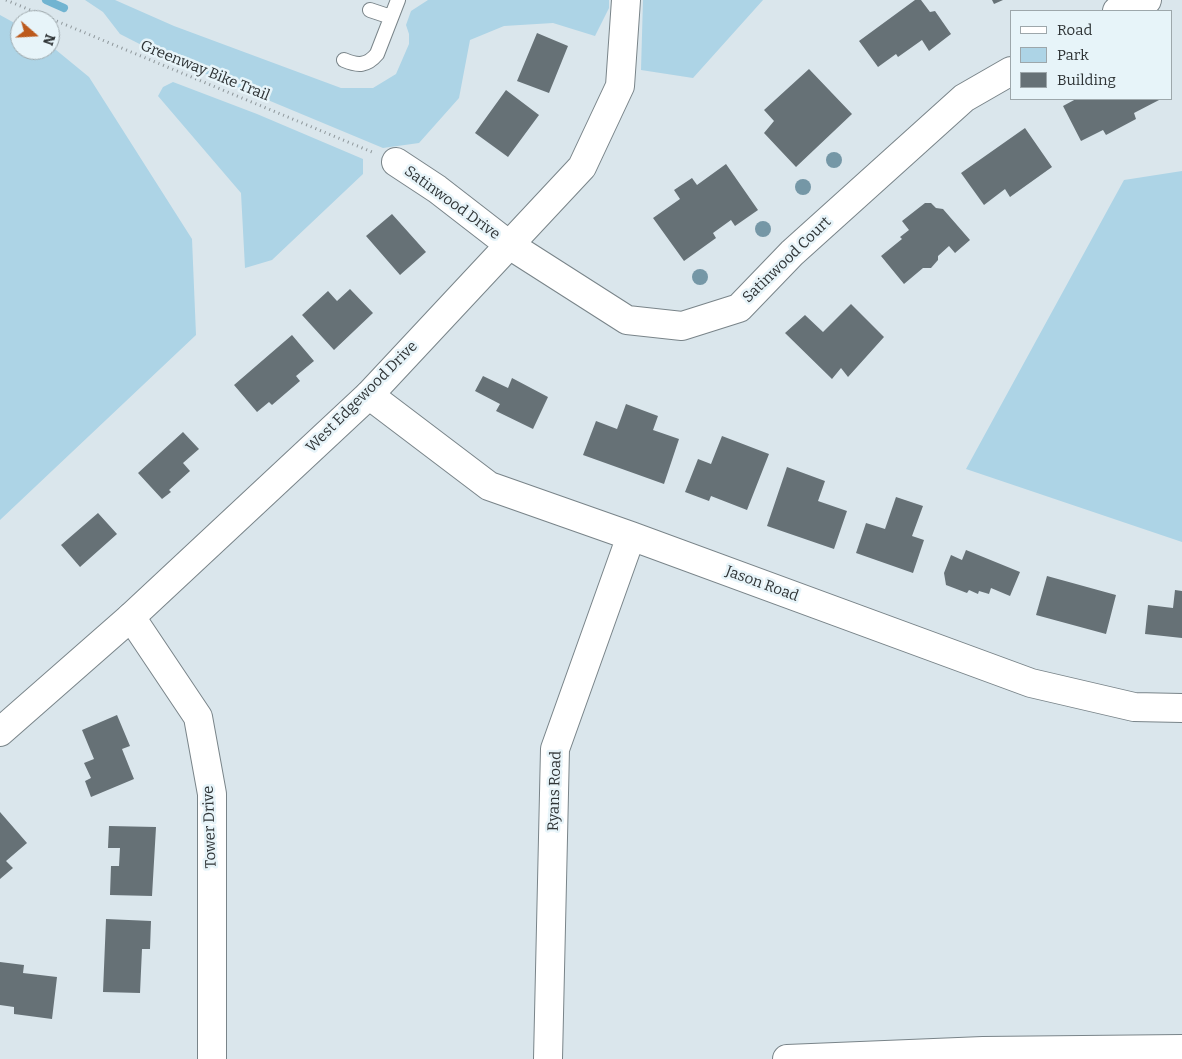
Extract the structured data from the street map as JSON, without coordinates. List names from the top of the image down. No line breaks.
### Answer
{"streets":{"street":["Satinwood Drive","Satinwood Court","West Edgewood Drive","Jason Road","Ryans Road","Tower Drive"],"path":["Greenway Bike Trail"]},"crossings":[["Greenway Bike Trail","Satinwood Drive"],["Satinwood Drive","Satinwood Court"],["Satinwood Drive","West Edgewood Drive"],["Satinwood Court","West Edgewood Drive"],["West Edgewood Drive","Jason Road"],["West Edgewood Drive","Tower Drive"],["Jason Road","Ryans Road"]],"legend":["Road","Park","Building"],"north":"right"}
